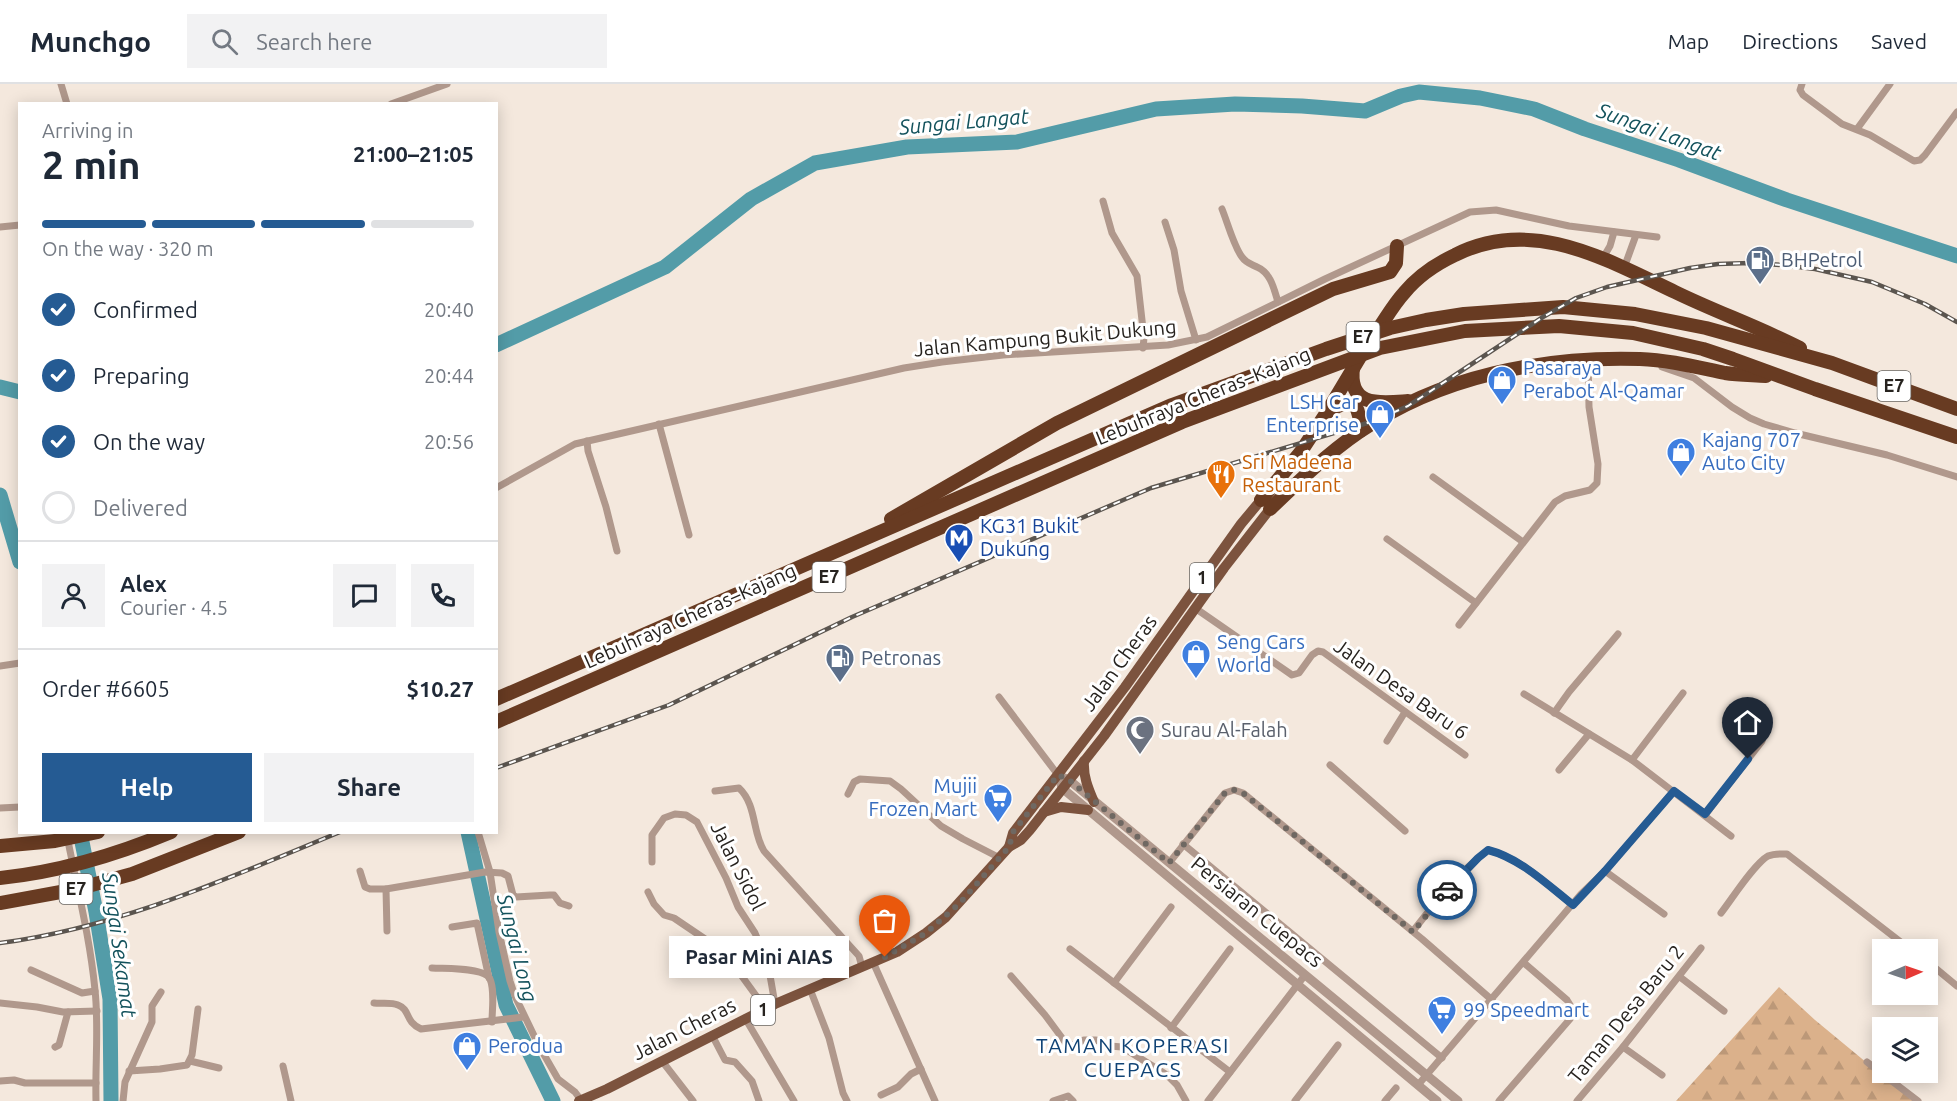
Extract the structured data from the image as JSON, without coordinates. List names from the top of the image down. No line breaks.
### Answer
{"streets":{"highway":["E7","Lebuhraya Cheras–Kajang"],"main road":["1","Jalan Cheras"],"street":["Jalan Kampung Bukit Dukung","Jalan Desa Baru 6","Jalan Sidol","Persiaran Cuepacs","Taman Desa Baru 2"]},"crossings":[["Jalan Cheras","Jalan Desa Baru 6"],["Jalan Cheras","Jalan Sidol"],["Jalan Cheras","Persiaran Cuepacs"]],"districts":["TAMAN KOPERASI CUEPACS"],"water":["Sungai Langat","Sungai Sekamat","Sungai Long"],"places":{"fuel station":["BHPetrol","Petronas"],"shop":["Pasaraya Perabot Al-Qamar","LSH Car Enterprise","Kajang 707 Auto City","Seng Cars World","Perodua"],"restaurant":["Sri Madeena Restaurant"],"metro station":["KG31 Bukit Dukung"],"mosque":["Surau Al-Falah"],"supermarket":["Mujii Frozen Mart","99 Speedmart"],"other":["Pasar Mini AIAS"]},"north":"right","page":{"header":"Munchgo","search":"Search here","nav":["Map","Directions","Saved"],"heading":["2 min","Arriving in","21:00–21:05"],"panel":["Alex","Courier · 4.5","Order #6605","$10.27"],"bar":"On the way · 320 m","list":[["Confirmed","20:40"],["Preparing","20:44"],["On the way","20:56"],"Delivered"],"buttons":["Help","Share"],"bubble":"Pasar Mini AIAS"}}
